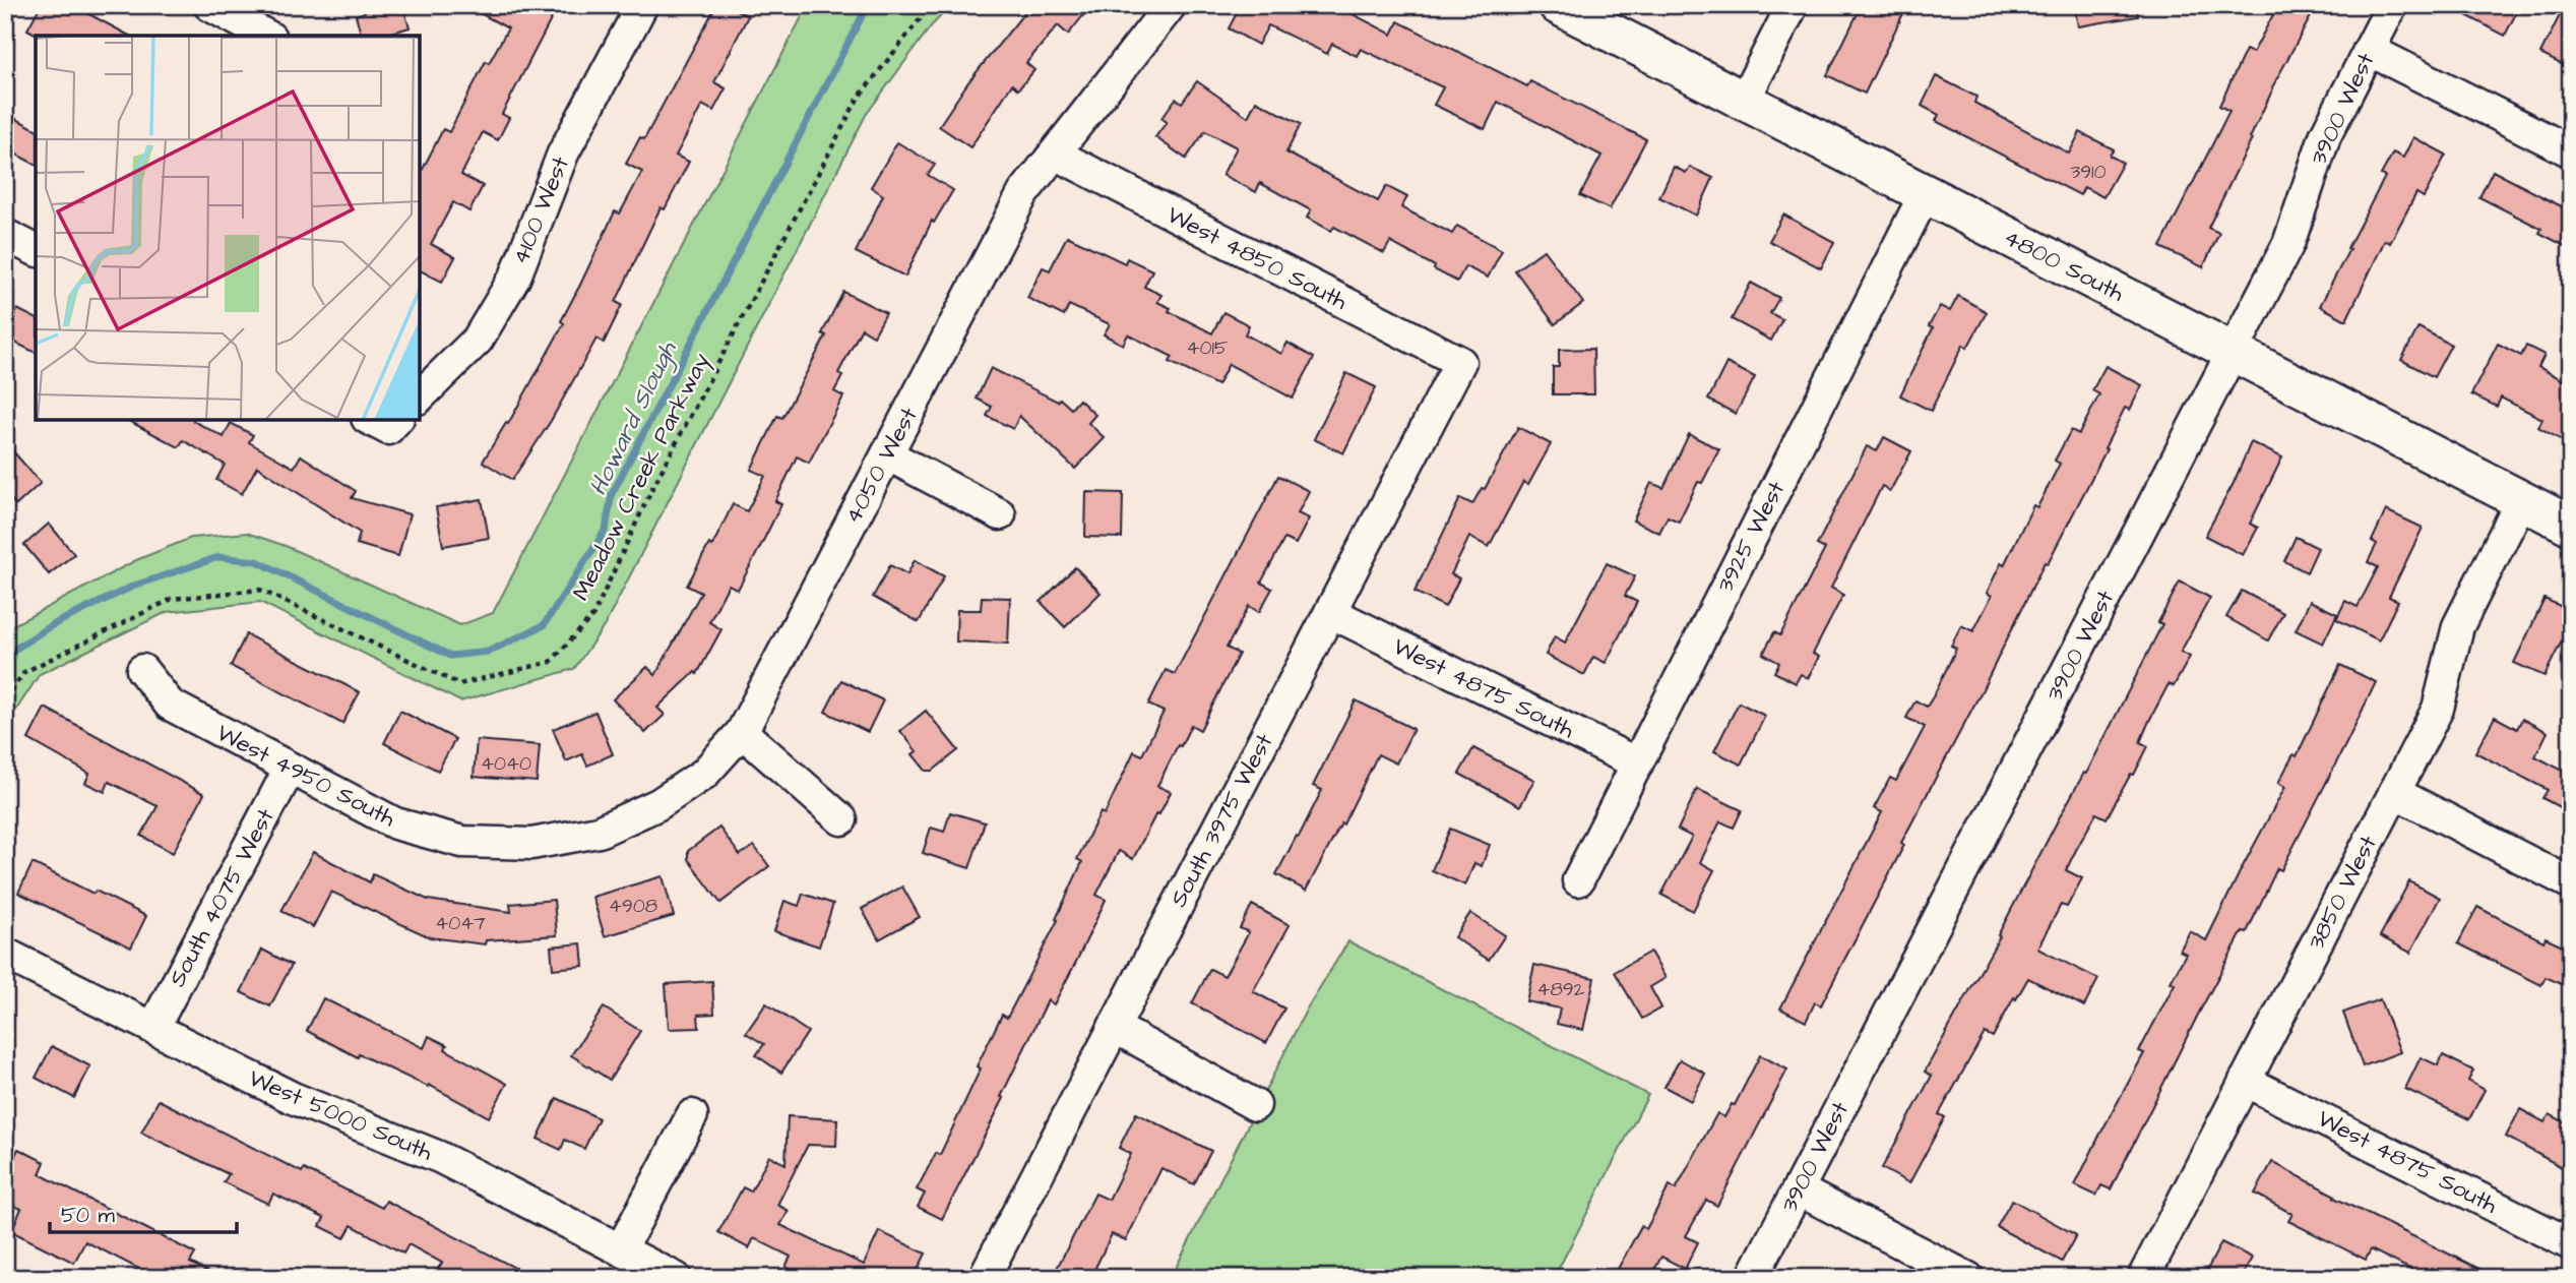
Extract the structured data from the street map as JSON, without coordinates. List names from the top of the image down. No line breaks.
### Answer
{"streets":{"street":["3900 West","4100 West","West 4850 South","4800 South","4050 West","3925 West","West 4875 South","West 4950 South","South 3975 West","3850 West","South 4075 West","West 5000 South"],"path":["Meadow Creek Parkway"]},"crossings":[["3900 West","4800 South"],["West 4850 South","4050 West"],["West 4850 South","South 3975 West"],["4800 South","3925 West"],["4800 South","3850 West"],["4050 West","West 4950 South"],["3925 West","West 4875 South"],["West 4875 South","South 3975 West"],["West 4875 South","3850 West"],["West 4950 South","South 4075 West"],["South 4075 West","West 5000 South"]],"water":["Howard Slough"],"house_numbers":["3910","4015","4040","4908","4047","4892"],"scale_bar":"50 m"}
